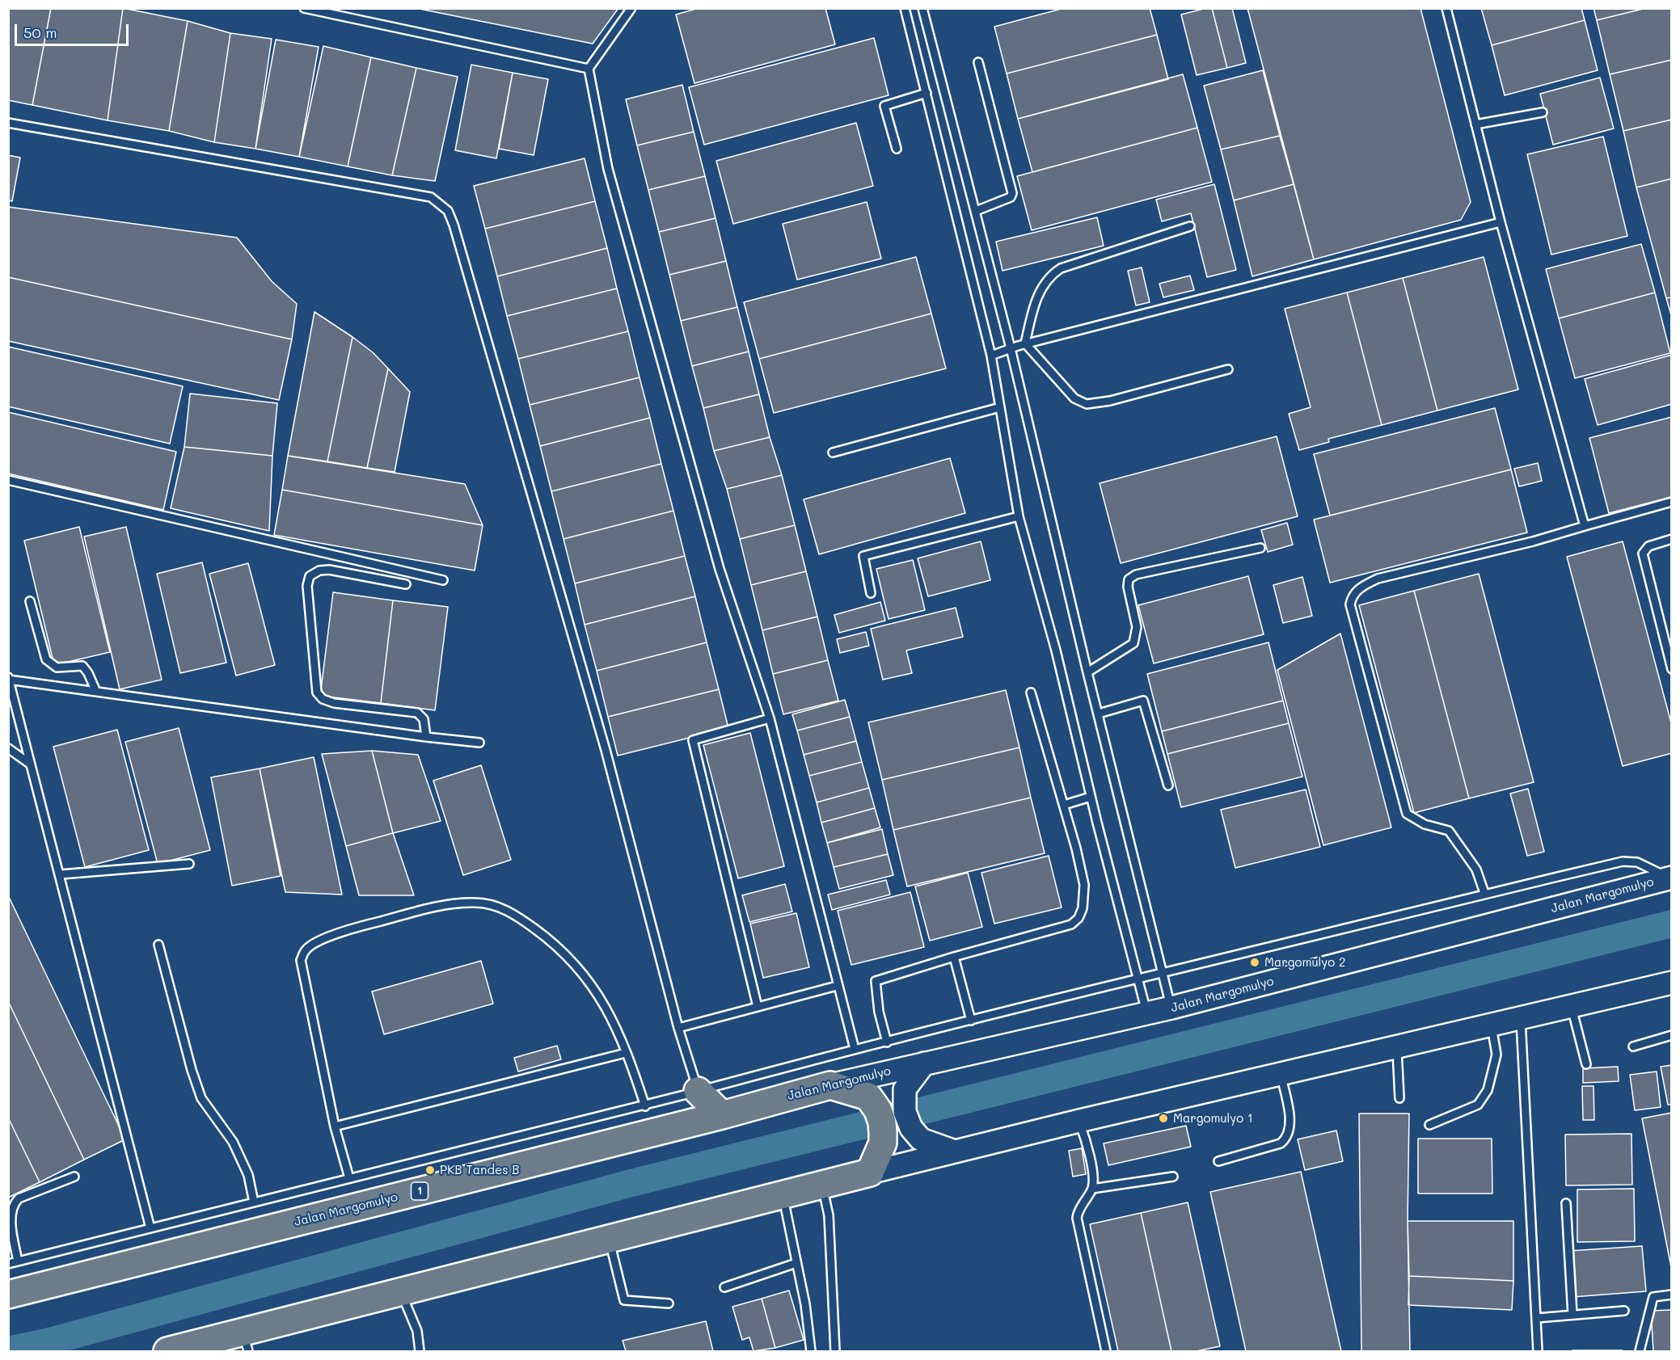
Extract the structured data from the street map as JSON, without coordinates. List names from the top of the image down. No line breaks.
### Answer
{"streets":{"highway":["Jalan Margomulyo","1"]},"places":["Margomulyo 2","Margomulyo 1","PKB Tandes B"],"scale_bar":"50 m"}
